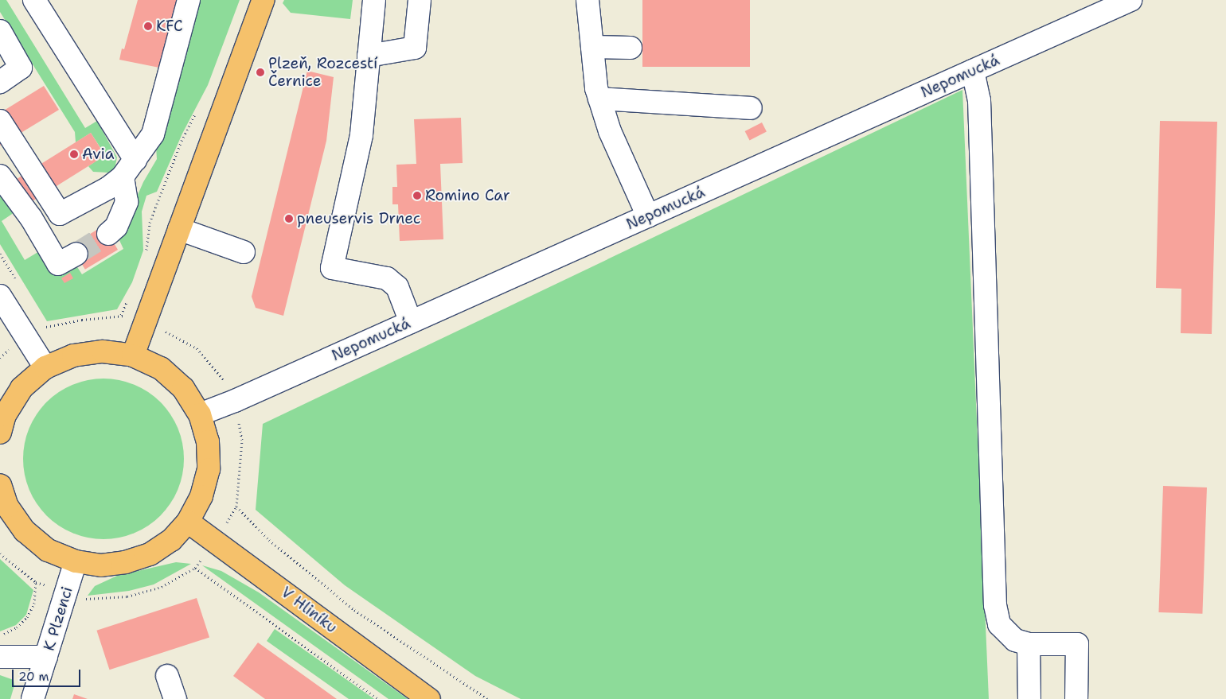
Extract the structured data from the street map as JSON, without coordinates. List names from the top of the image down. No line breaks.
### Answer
{"streets":{"main road":["V Hliníku"],"street":["Nepomucká","K Plzenci"]},"places":["KFC","Plzeň, Rozcestí Černice","Avia","Romino Car","pneuservis Drnec"],"scale_bar":"20 m"}
